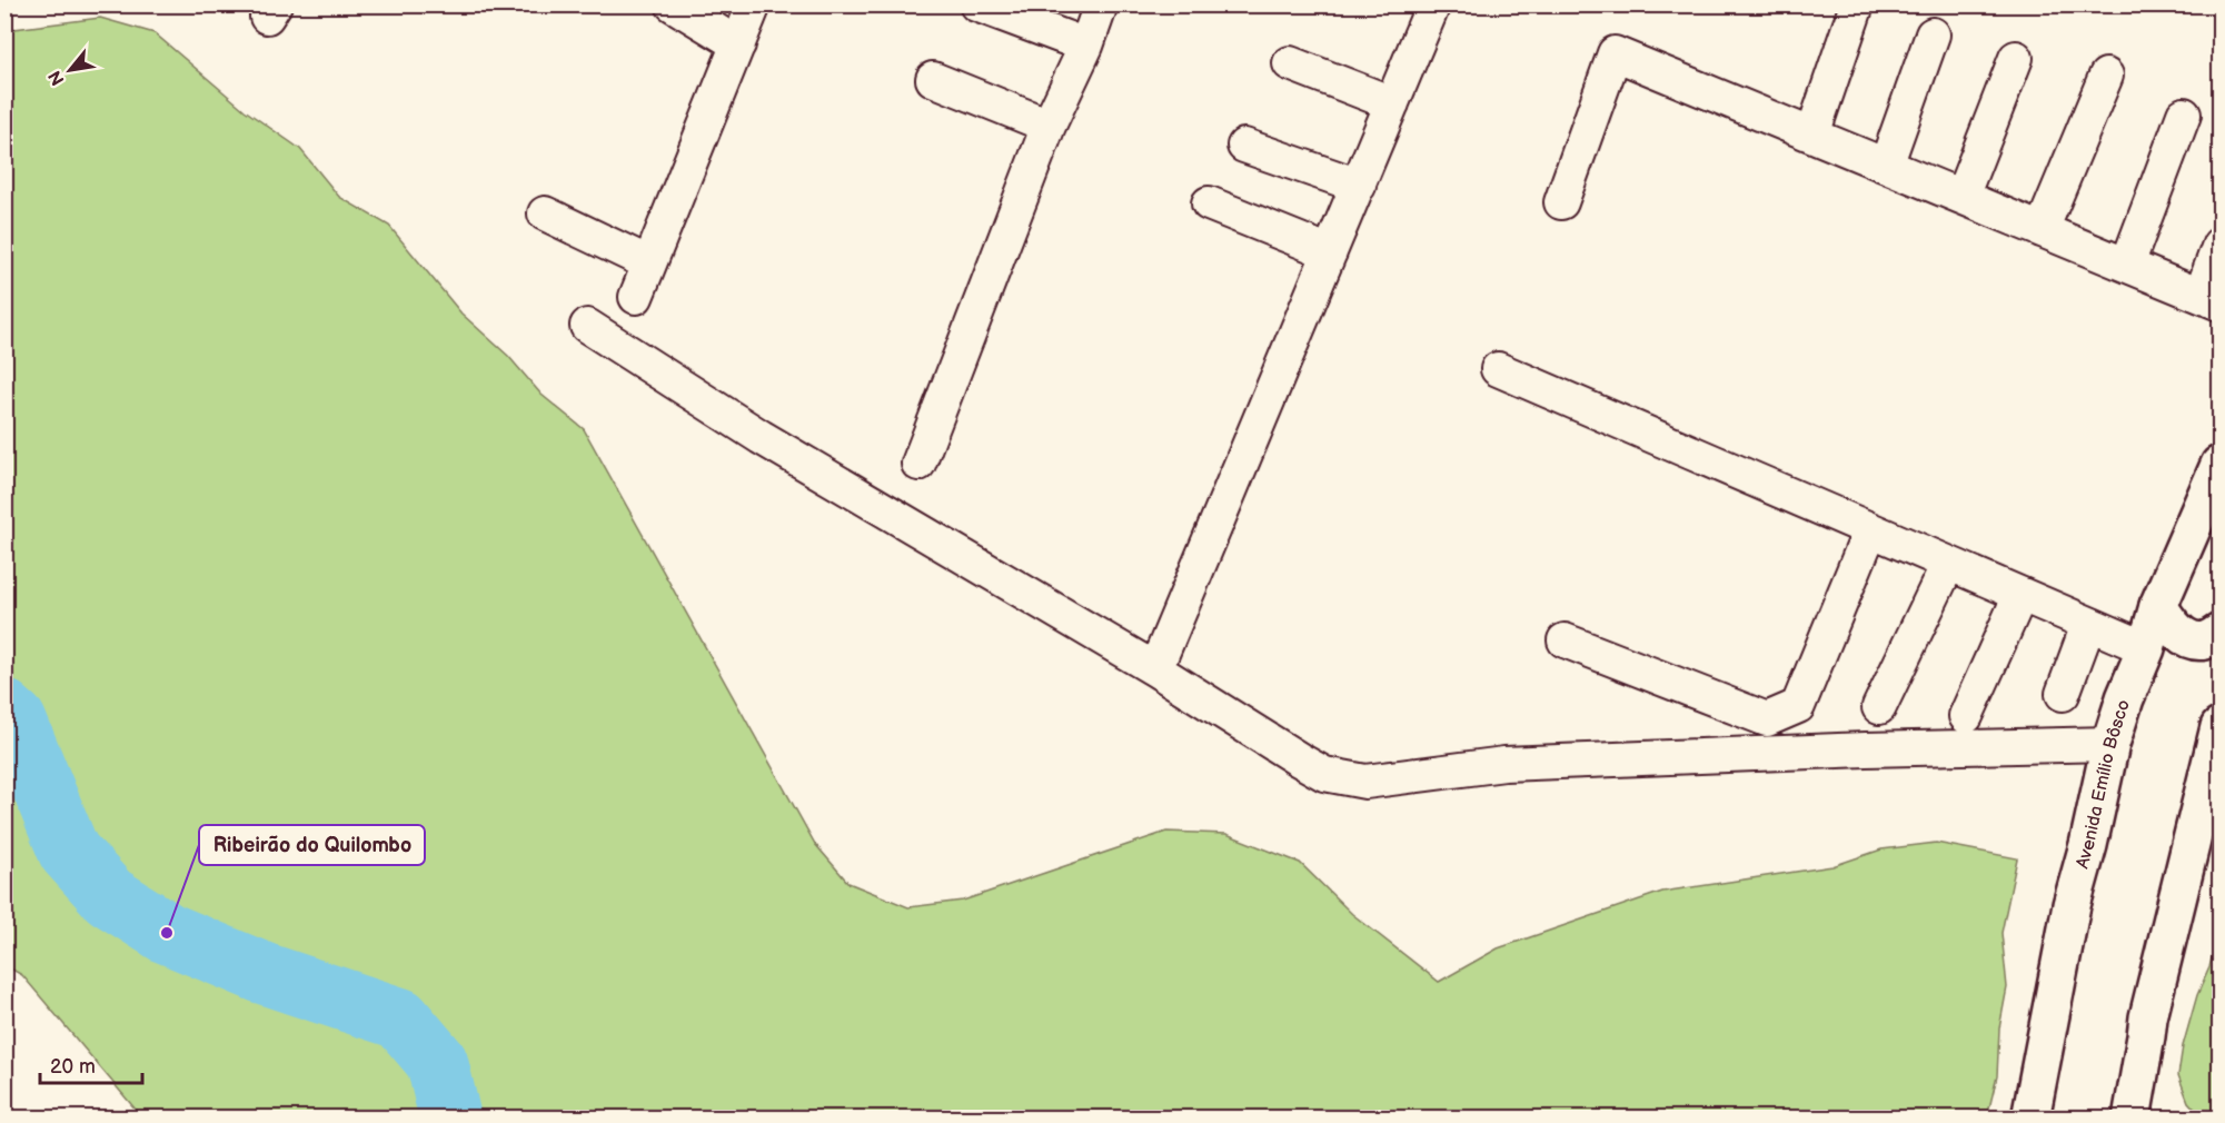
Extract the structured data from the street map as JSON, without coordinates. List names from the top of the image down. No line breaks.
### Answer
{"streets":{"main road":["Avenida Emílio Bôsco"]},"places":["Ribeirão do Quilombo"],"scale_bar":"20 m","north":"bottom left"}
